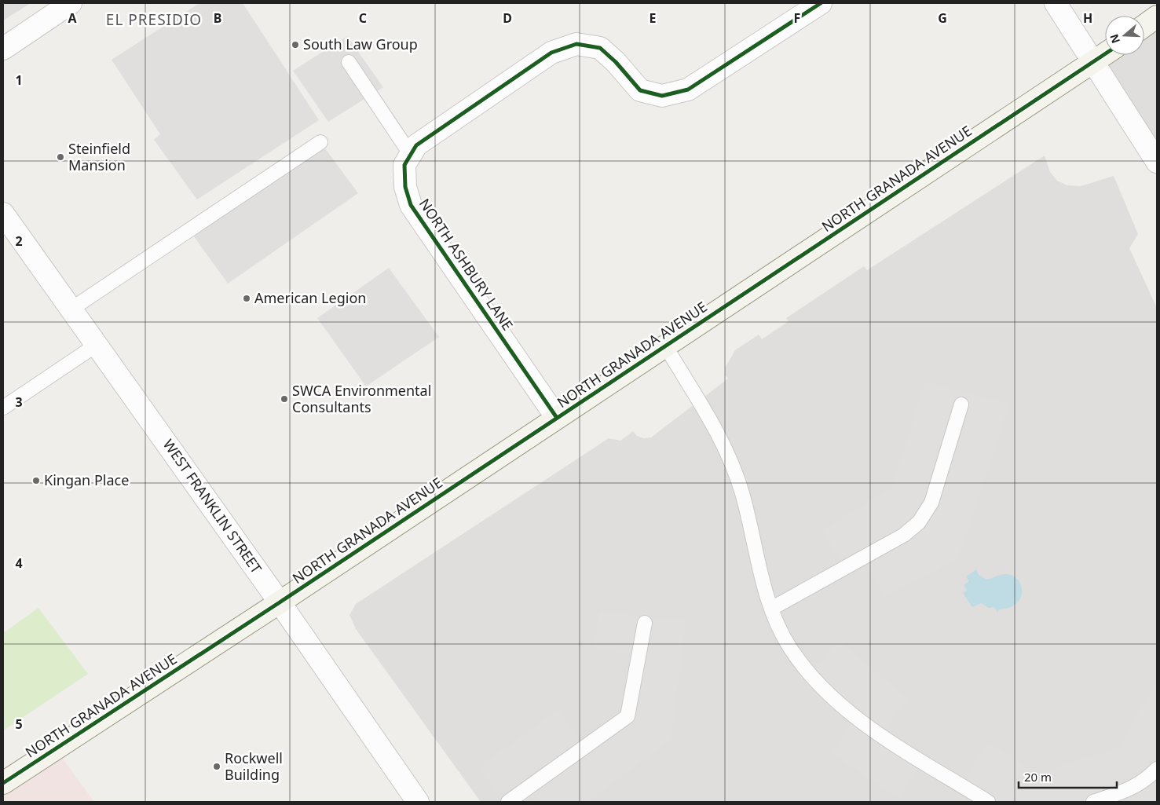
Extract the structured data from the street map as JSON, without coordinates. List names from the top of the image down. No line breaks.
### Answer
{"streets":{"main road":["NORTH GRANADA AVENUE"],"street":["NORTH ASHBURY LANE","WEST FRANKLIN STREET"]},"crossings":[["NORTH GRANADA AVENUE","NORTH ASHBURY LANE"],["NORTH GRANADA AVENUE","WEST FRANKLIN STREET"]],"districts":["EL PRESIDIO"],"places":["South Law Group","Steinfield Mansion","American Legion","SWCA Environmental Consultants","Kingan Place","Rockwell Building"],"scale_bar":"20 m","north":"left","grid":{"columns":["A","B","C","D","E","F","G","H"],"rows":["1","2","3","4","5"]}}
